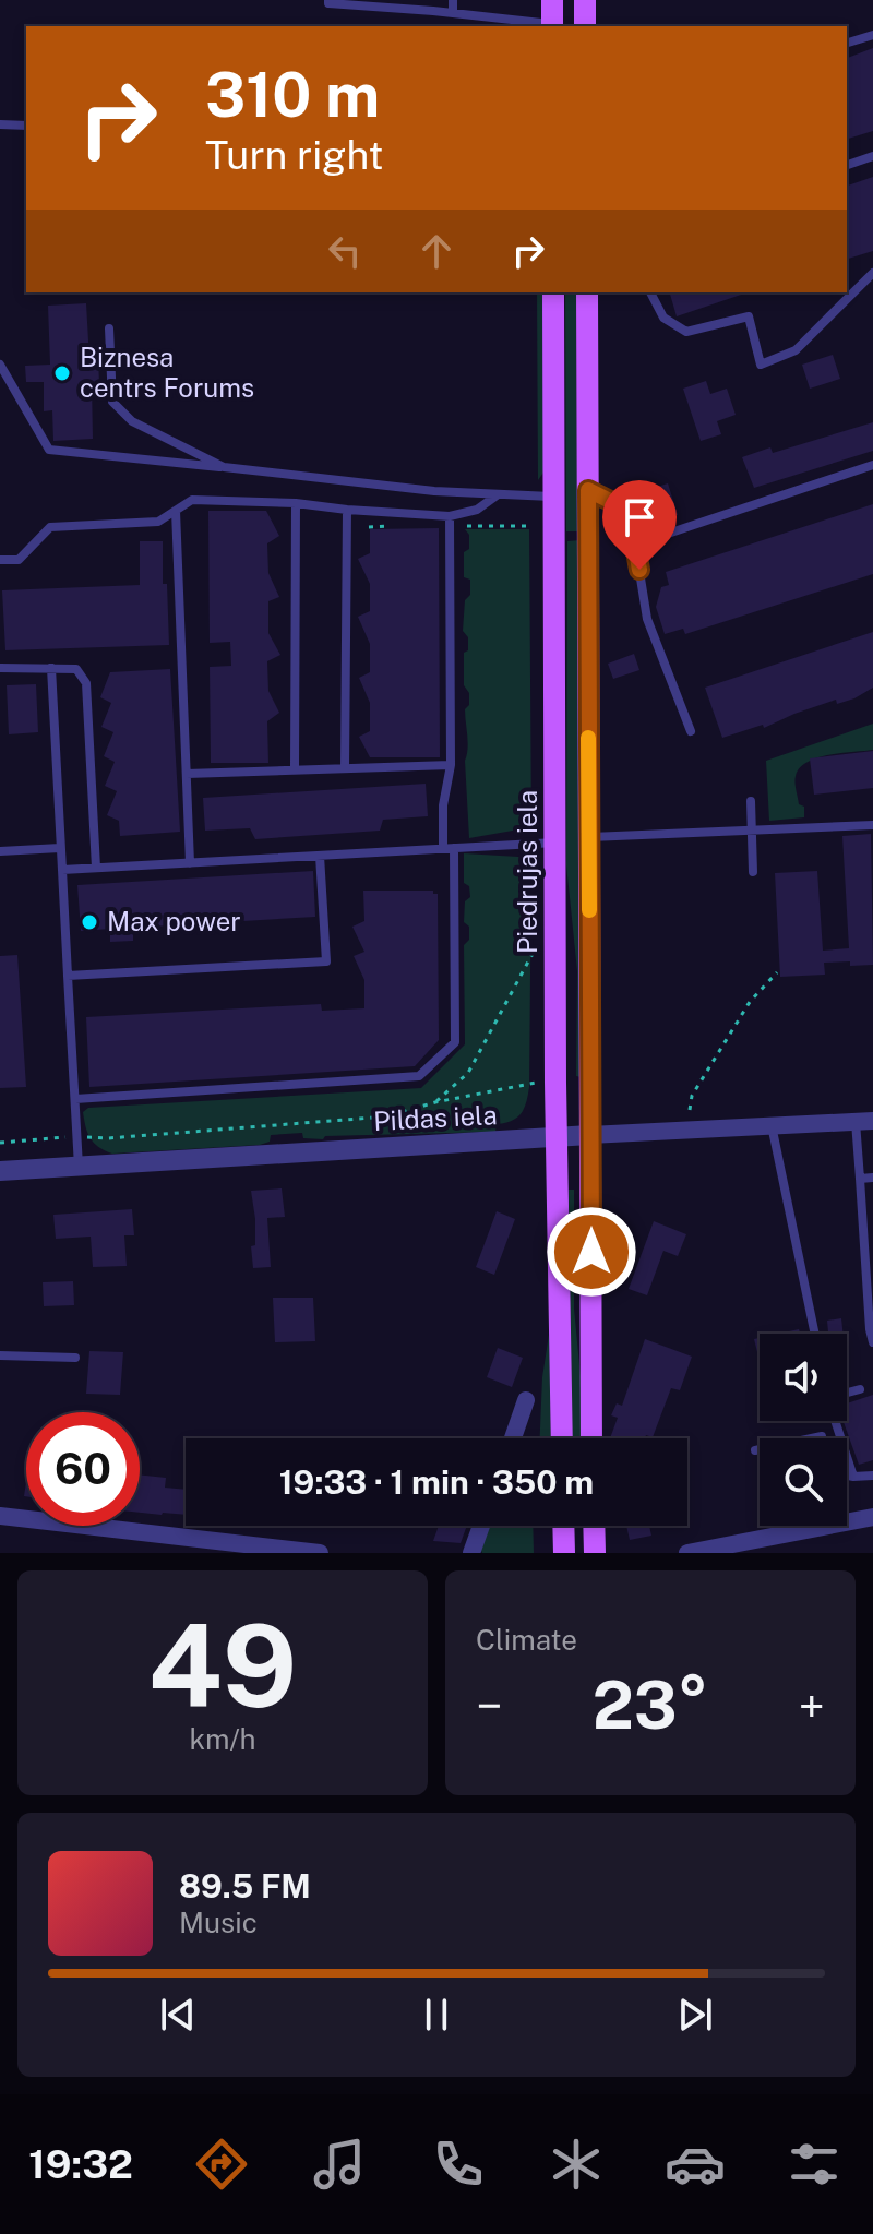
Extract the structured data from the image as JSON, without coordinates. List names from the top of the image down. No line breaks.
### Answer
{"streets":{"main road":["Piedrujas iela"],"street":["Pildas iela"]},"crossings":[["Piedrujas iela","Pildas iela"]],"places":["Biznesa centrs Forums","Max power"],"page":{"turn":["310 m","Turn right"],"limit":"60","trip":"19:33 · 1 min · 350 m","tile":[["49","km/h"],"Climate"],"heat":["−","23°","+"],"song":["89.5 FM","Music"],"tabs":"19:32"}}
